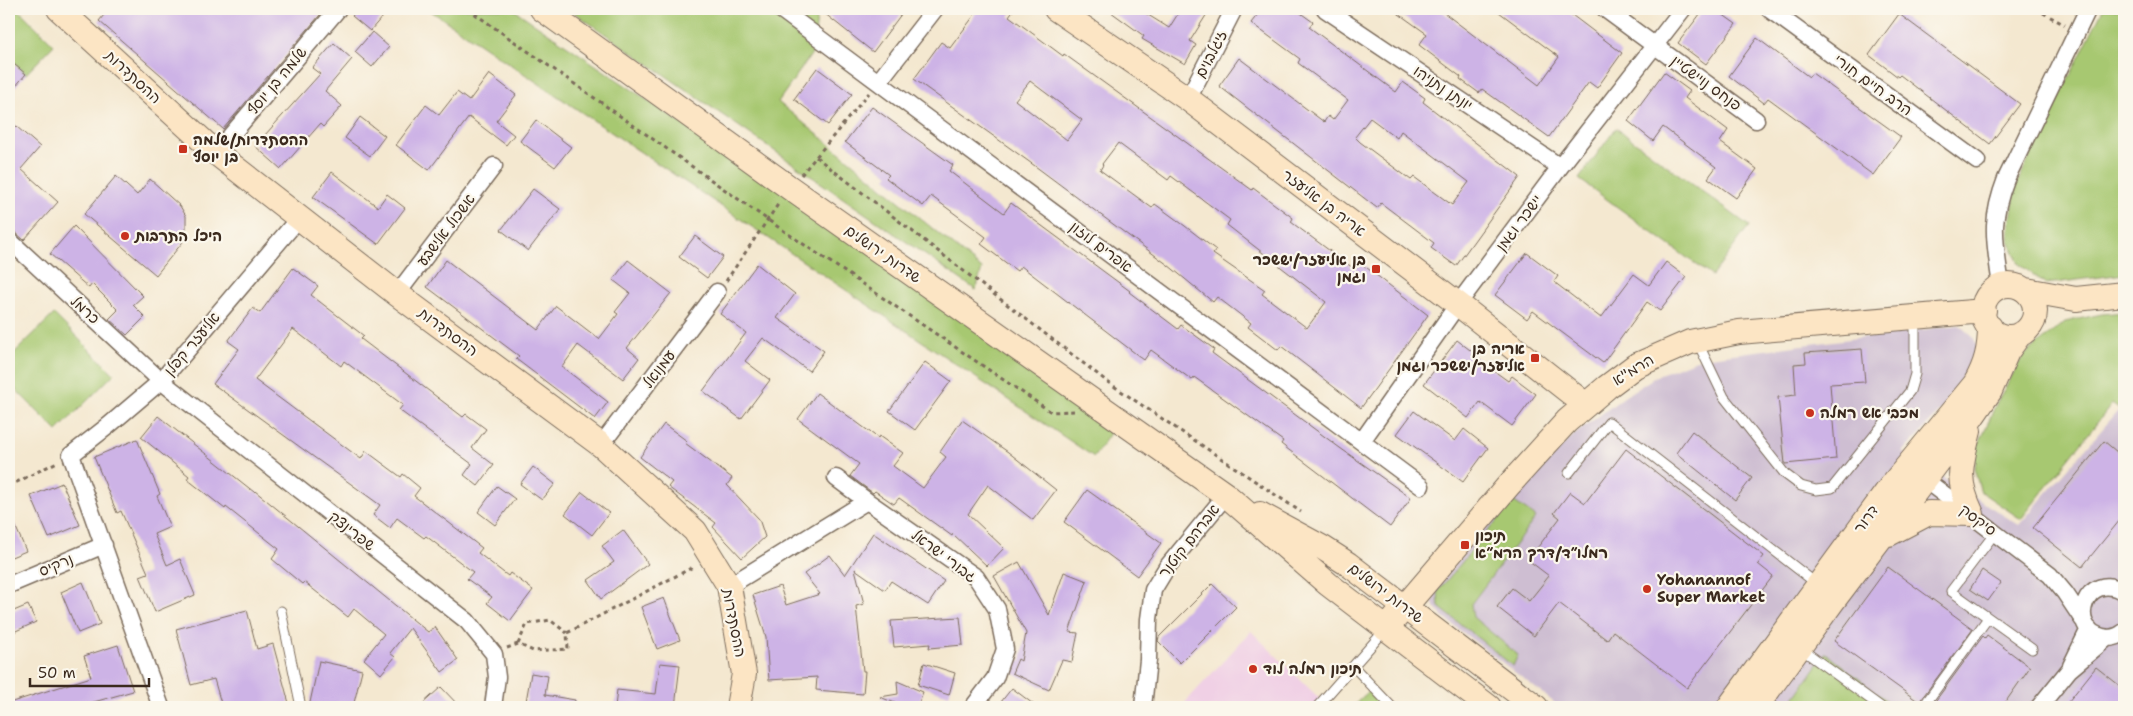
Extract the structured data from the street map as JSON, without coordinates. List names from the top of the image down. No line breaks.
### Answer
{"streets":{"street":["זיגלבוים","ההסתדרות","שלמה בן יוסף","פנחס נויישטיין","הרב חיים חורי","יונתן נתניהו","אריה בן אליעזר","יישכר וגמן","אשכול אלישבע","אפרים לוזון","שדרות ירושלים","כרמל","אליעזר קפלן","עמנואל","הרמ\"א","דרור","סיקסק","שפרינצק","אברהם קוטנר","גבורי ישראל","נרקיס"]},"crossings":[["זיגלבוים","אריה בן אליעזר"],["ההסתדרות","שלמה בן יוסף"],["ההסתדרות","אשכול אלישבע"],["ההסתדרות","אליעזר קפלן"],["ההסתדרות","עמנואל"],["פנחס נויישטיין","יישכר וגמן"],["יונתן נתניהו","יישכר וגמן"],["אריה בן אליעזר","יישכר וגמן"],["אריה בן אליעזר","הרמ\"א"],["יישכר וגמן","אפרים לוזון"],["שדרות ירושלים","הרמ\"א"],["שדרות ירושלים","אברהם קוטנר"],["כרמל","אליעזר קפלן"],["כרמל","שפרינצק"],["אליעזר קפלן","שפרינצק"],["הרמ\"א","דרור"],["דרור","סיקסק"]],"places":{"transit":["ההסתדרות/שלמה בן יוסף","בן אליעזר/יששכר וגמן","אריה בן אליעזר/יששכר וגמן","תיכון רמלו״ד/דרך הרמ״א"],"other":["היכל התרבות","מכבי אש רמלה","Yohanannof Super Market","תיכון רמלה לוד"]},"scale_bar":"50 m"}
